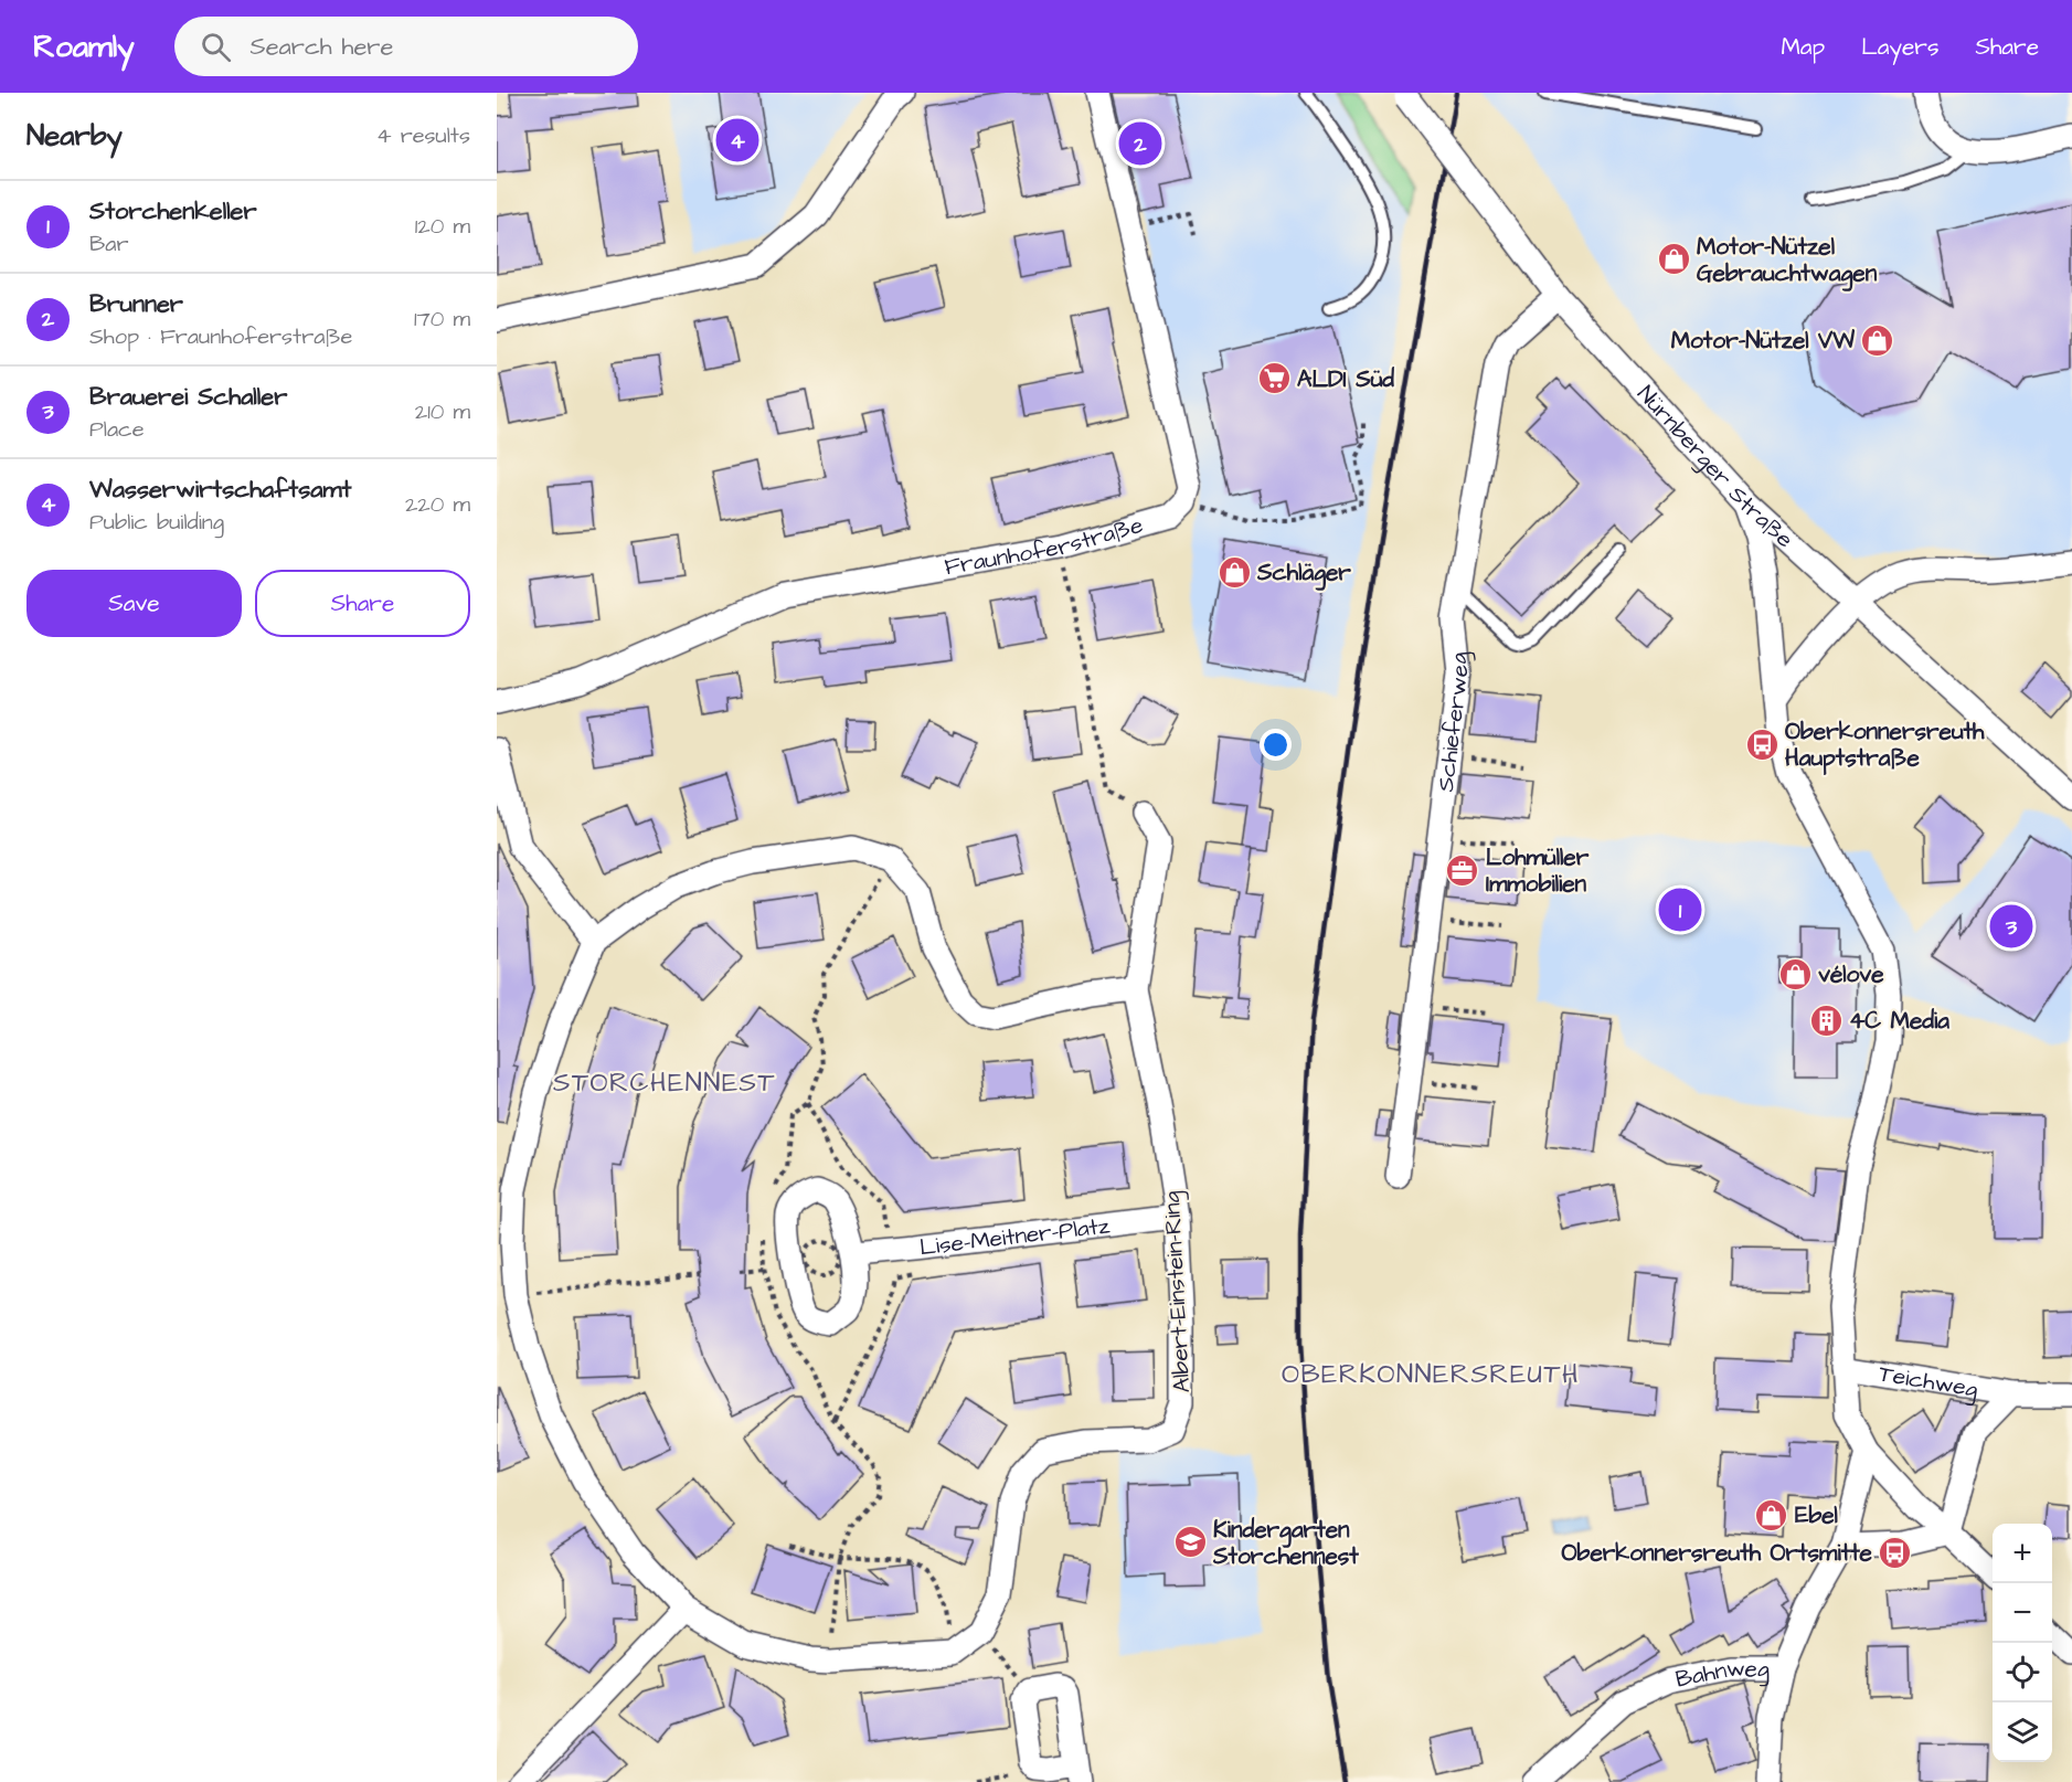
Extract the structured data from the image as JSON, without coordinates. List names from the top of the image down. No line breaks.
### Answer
{"streets":{"street":["Nürnberger Straße","Fraunhoferstraße","Schieferweg","Lise-Meitner-Platz","Albert-Einstein-Ring","Teichweg","Bahnweg"]},"crossings":[["Nürnberger Straße","Schieferweg"],["Lise-Meitner-Platz","Albert-Einstein-Ring"]],"districts":["STORCHENNEST","OBERKONNERSREUTH"],"places":{"shop":["Motor-Nützel Gebrauchtwagen","Motor-Nützel VW","Schläger","vélove","Ebel"],"supermarket":["ALDI Süd"],"bus stop":["Oberkonnersreuth Hauptstraße","Oberkonnersreuth Ortsmitte"],"office":["Lohmüller Immobilien"],"building":["4C Media"],"school or university":["Kindergarten Storchennest"]},"page":{"header":"Roamly","search":"Search here","nav":["Map","Layers","Share"],"heading":["Nearby","4 results"],"pins":["4","2","1","3"],"list":[{"mark":"1","name":"Storchenkeller","note":"Bar","value":"120 m"},{"mark":"2","name":"Brunner","note":"Shop · Fraunhoferstraße","value":"170 m"},{"mark":"3","name":"Brauerei Schaller","note":"Place","value":"210 m"},{"mark":"4","name":"Wasserwirtschaftsamt","note":"Public building","value":"220 m"}],"buttons":["Save","Share"],"map_buttons":["+","−"]}}
